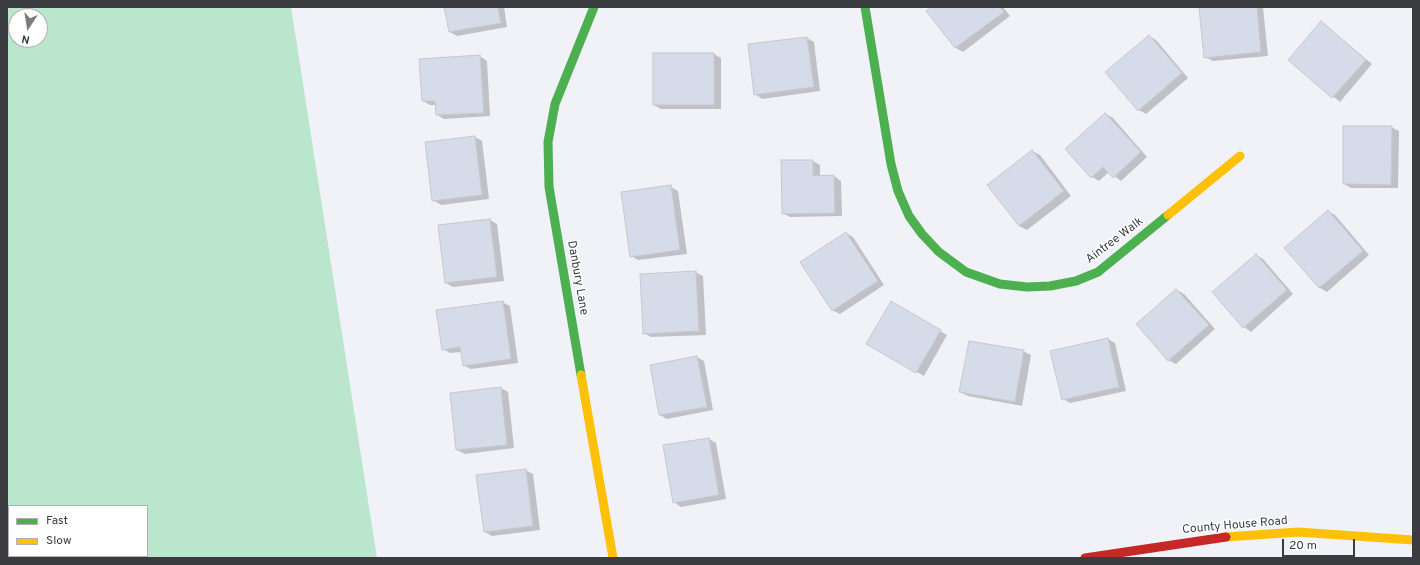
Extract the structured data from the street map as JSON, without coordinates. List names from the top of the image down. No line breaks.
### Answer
{"streets":{"street":["Aintree Walk","Danbury Lane","County House Road"]},"legend":["Fast","Slow"],"scale_bar":"20 m","north":"bottom"}
